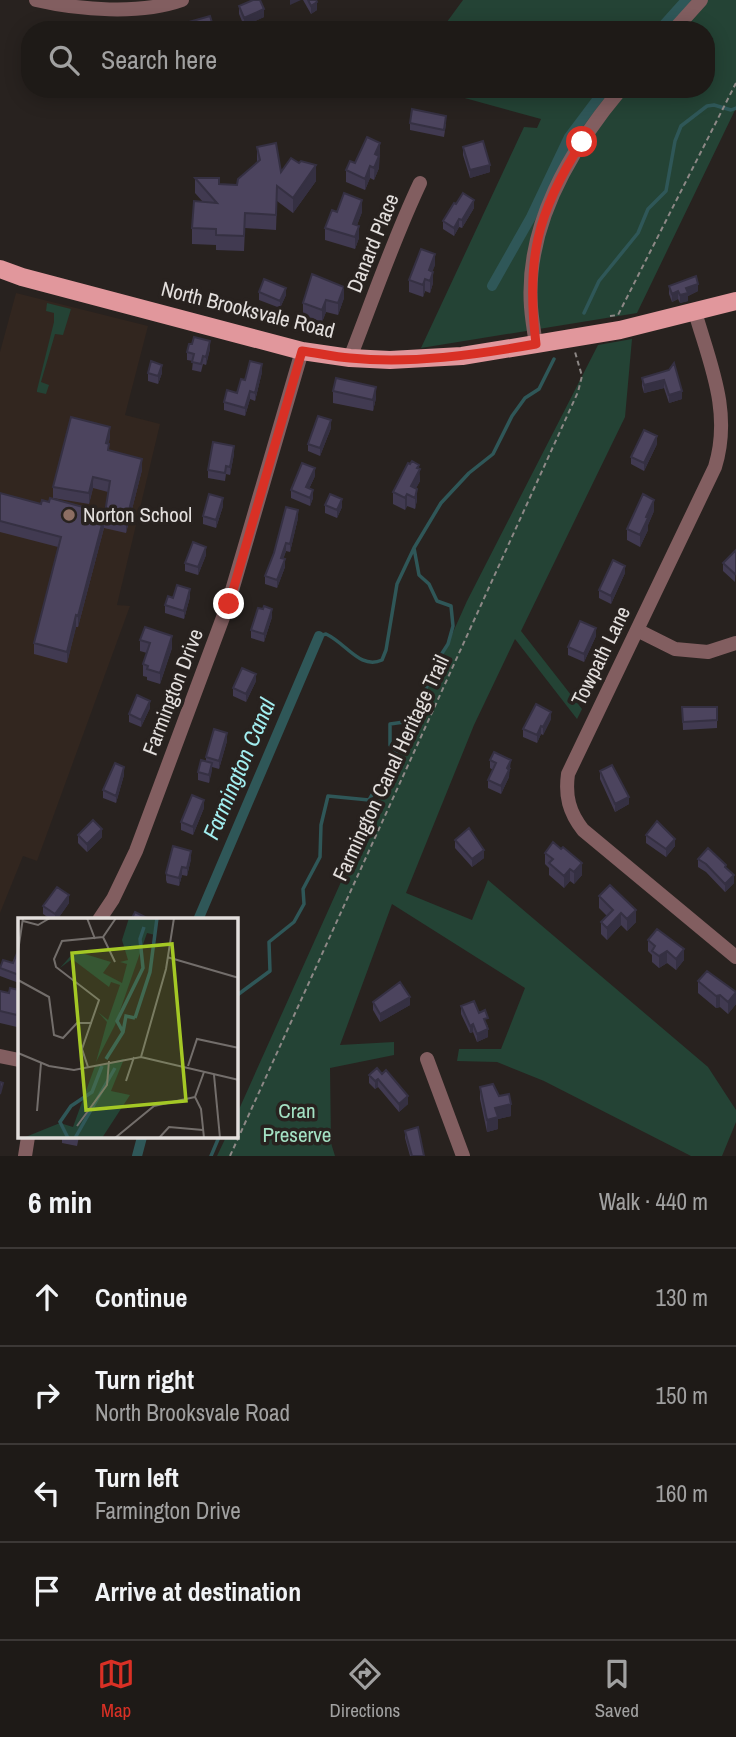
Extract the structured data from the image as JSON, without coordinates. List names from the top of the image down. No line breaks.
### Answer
{"streets":{"main road":["North Brooksvale Road"],"street":["Danard Place","Towpath Lane","Farmington Drive"],"path":["Farmington Canal Heritage Trail"]},"crossings":[["Danard Place","North Brooksvale Road"],["North Brooksvale Road","Towpath Lane"],["North Brooksvale Road","Farmington Drive"]],"water":["Farmington Canal"],"parks":["Cran Preserve"],"places":["Norton School"],"page":{"search":"Search here","heading":["6 min","Walk · 440 m"],"list":[["Continue","130 m"],["Turn right","North Brooksvale Road","150 m"],["Turn left","Farmington Drive","160 m"],"Arrive at destination"],"nav":["Map","Directions","Saved"]}}
